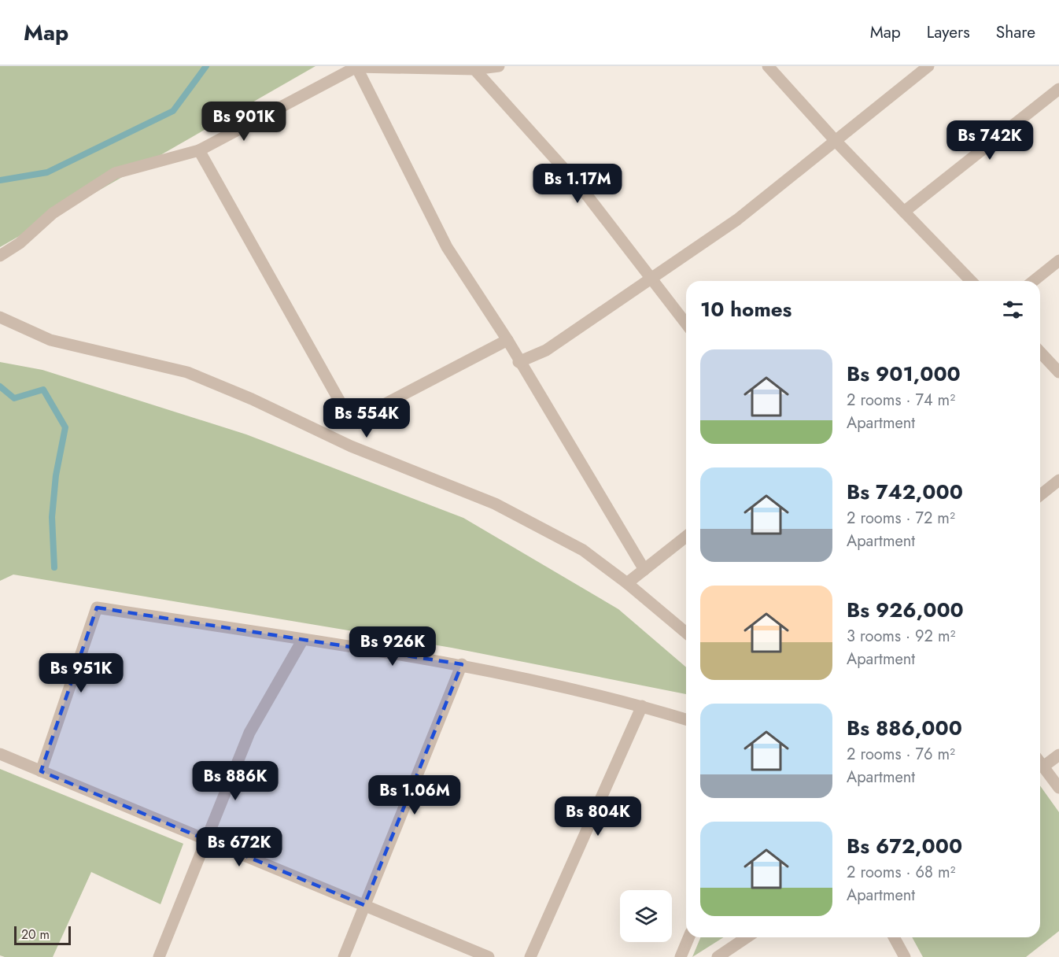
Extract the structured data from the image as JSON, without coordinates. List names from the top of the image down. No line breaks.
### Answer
{"scale_bar":"20 m","page":{"header":"Map","nav":["Map","Layers","Share"],"price":["Bs 901K","Bs 742K","Bs 1.17M","Bs 554K","Bs 926K","Bs 951K","Bs 886K","Bs 1.06M","Bs 804K","Bs 672K"],"heading":"10 homes","list":[{"name":"Bs 901,000","note":"2 rooms · 74 m² · Apartment"},{"name":"Bs 742,000","note":"2 rooms · 72 m² · Apartment"},{"name":"Bs 926,000","note":"3 rooms · 92 m² · Apartment"},{"name":"Bs 886,000","note":"2 rooms · 76 m² · Apartment"},{"name":"Bs 672,000","note":"2 rooms · 68 m² · Apartment"}],"scale":"20 m"}}
